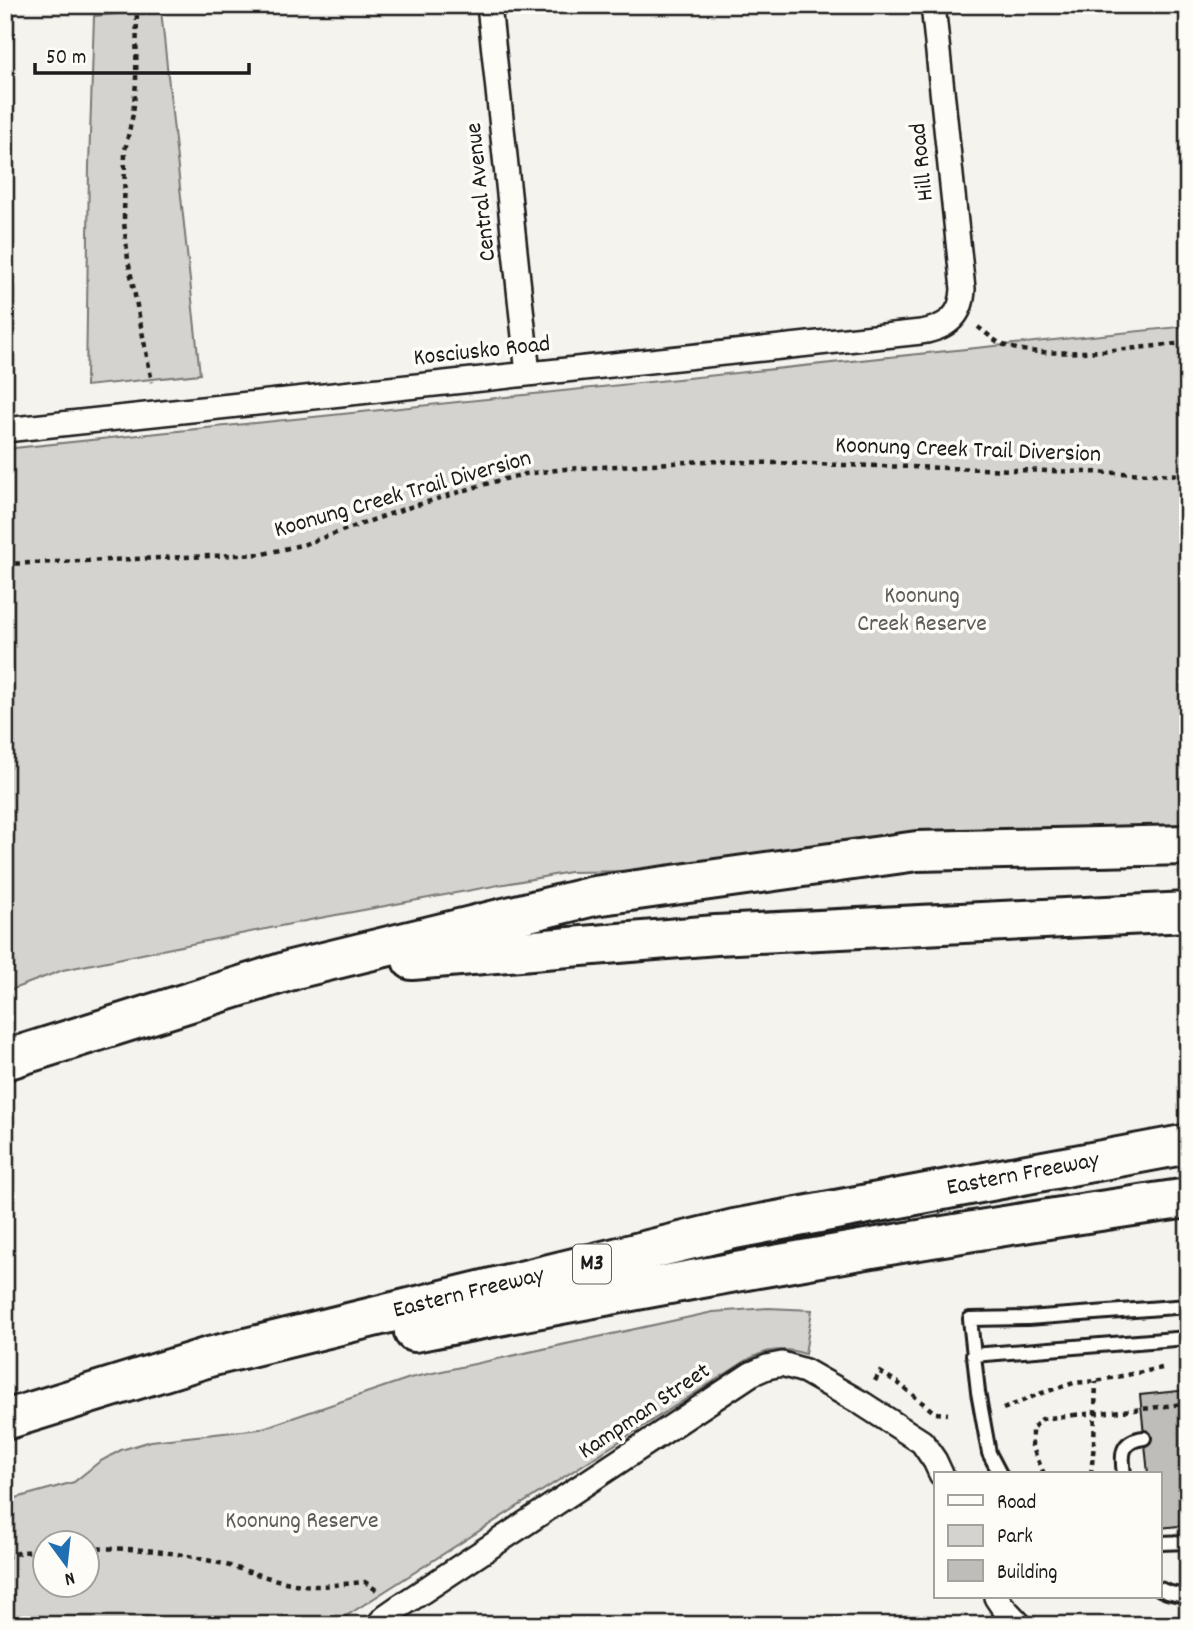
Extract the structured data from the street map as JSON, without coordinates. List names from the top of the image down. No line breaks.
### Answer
{"streets":{"highway":["Eastern Freeway","M3"],"street":["Hill Road","Central Avenue","Kosciusko Road","Kampman Street"],"path":["Koonung Creek Trail Diversion"]},"crossings":[["Hill Road","Kosciusko Road"],["Central Avenue","Kosciusko Road"]],"parks":["Koonung Creek Reserve","Koonung Reserve"],"legend":["Road","Park","Building"],"scale_bar":"50 m","north":"bottom"}
